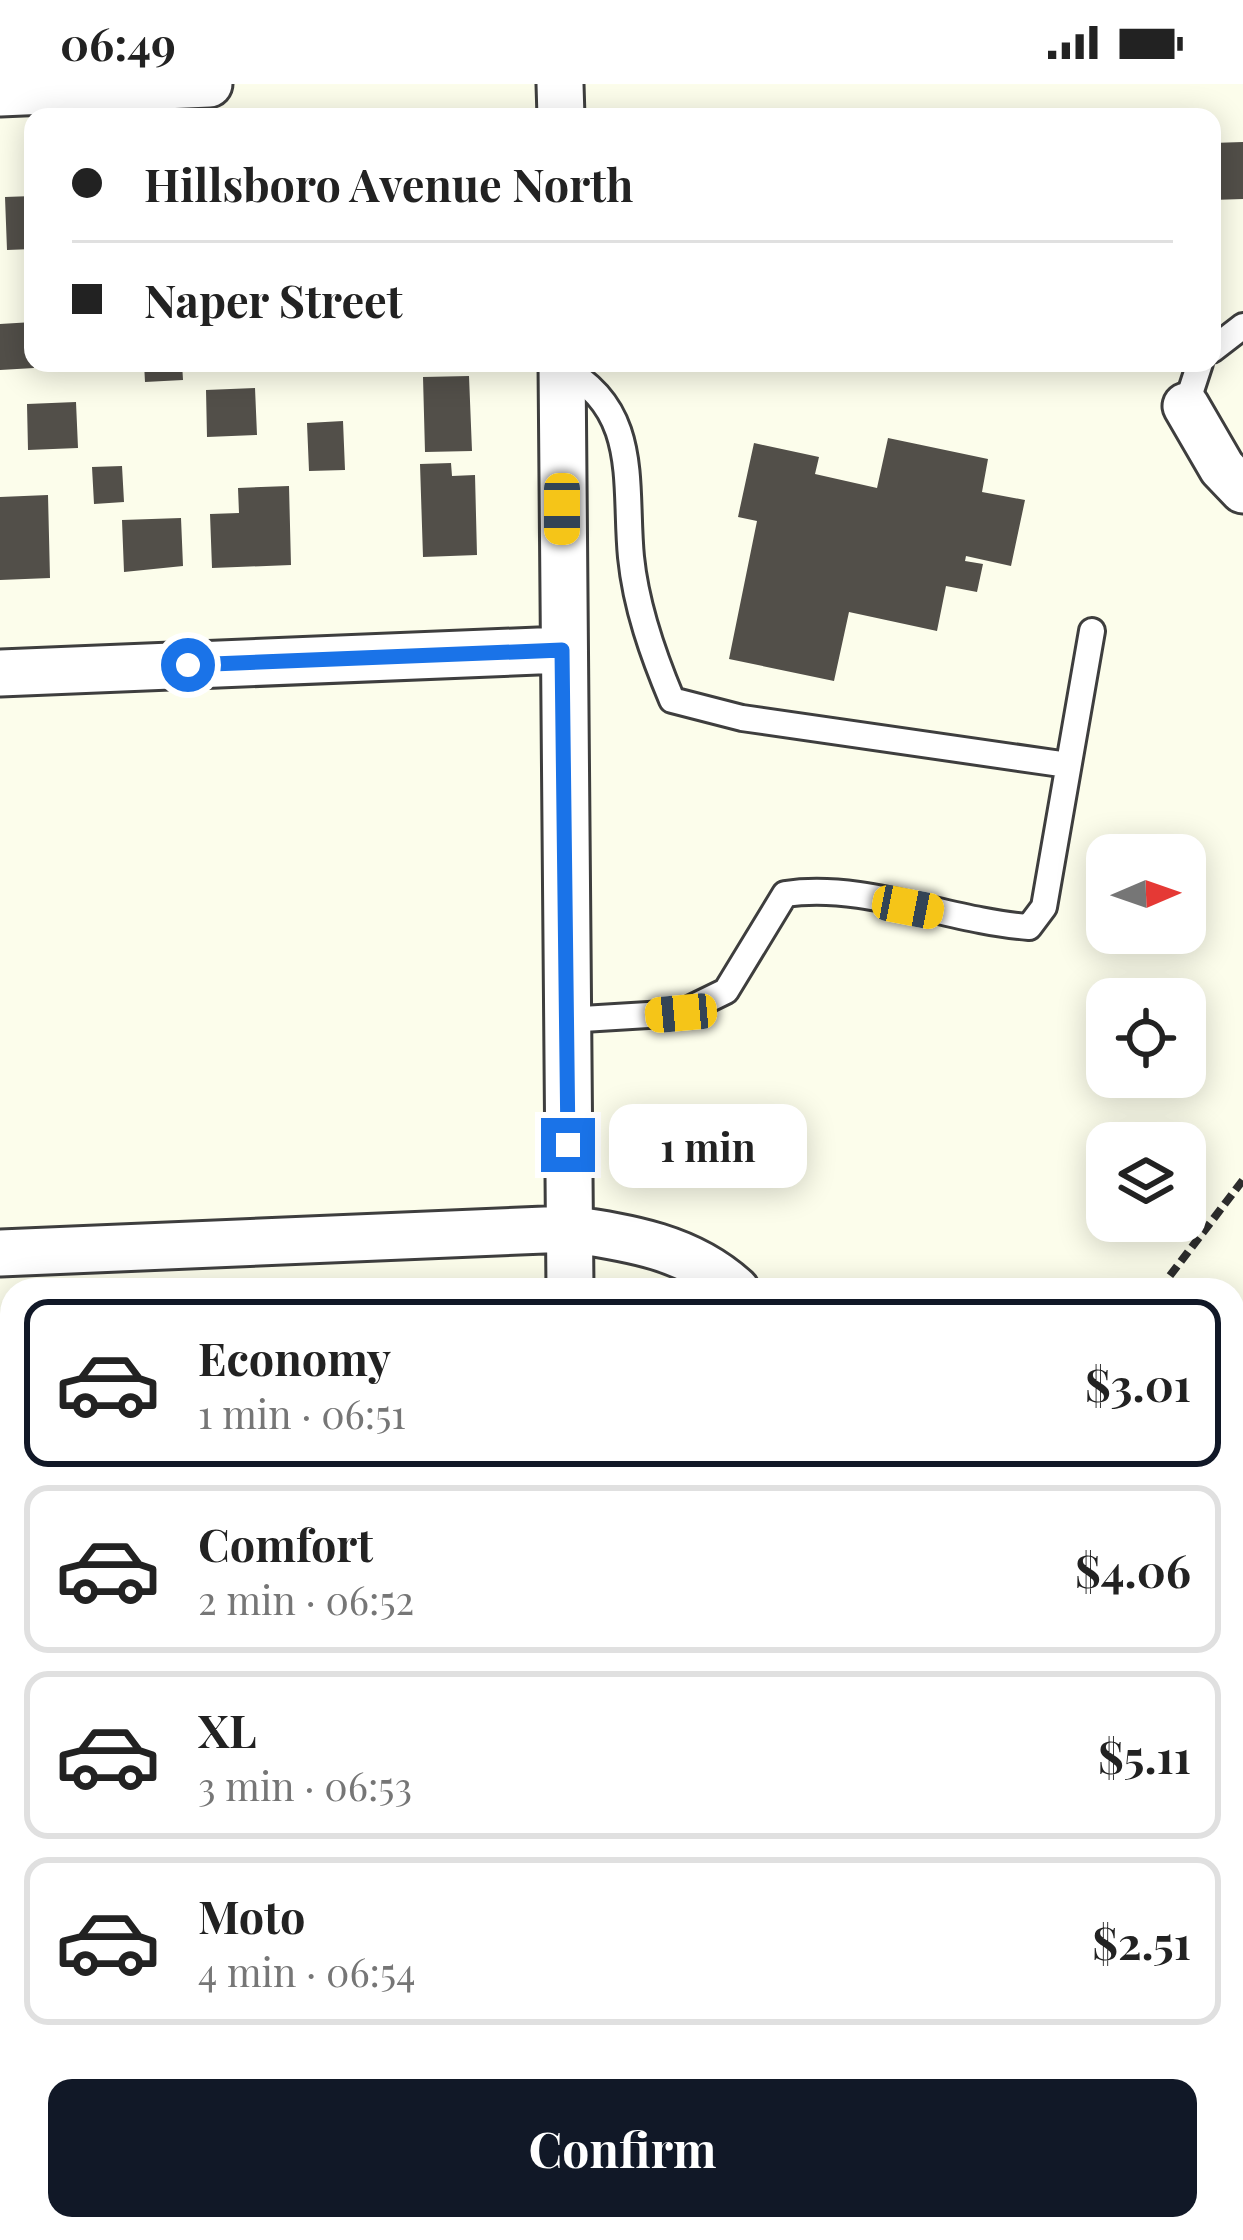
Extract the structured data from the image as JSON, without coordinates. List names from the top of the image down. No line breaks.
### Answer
{"north":"right","page":{"status":"06:49","banner":["Hillsboro Avenue North","Naper Street"],"bubble":"1 min","list":[{"name":"Economy","note":"1 min · 06:51","value":"$3.01"},{"name":"Comfort","note":"2 min · 06:52","value":"$4.06"},{"name":"XL","note":"3 min · 06:53","value":"$5.11"},{"name":"Moto","note":"4 min · 06:54","value":"$2.51"}],"buttons":"Confirm"}}
